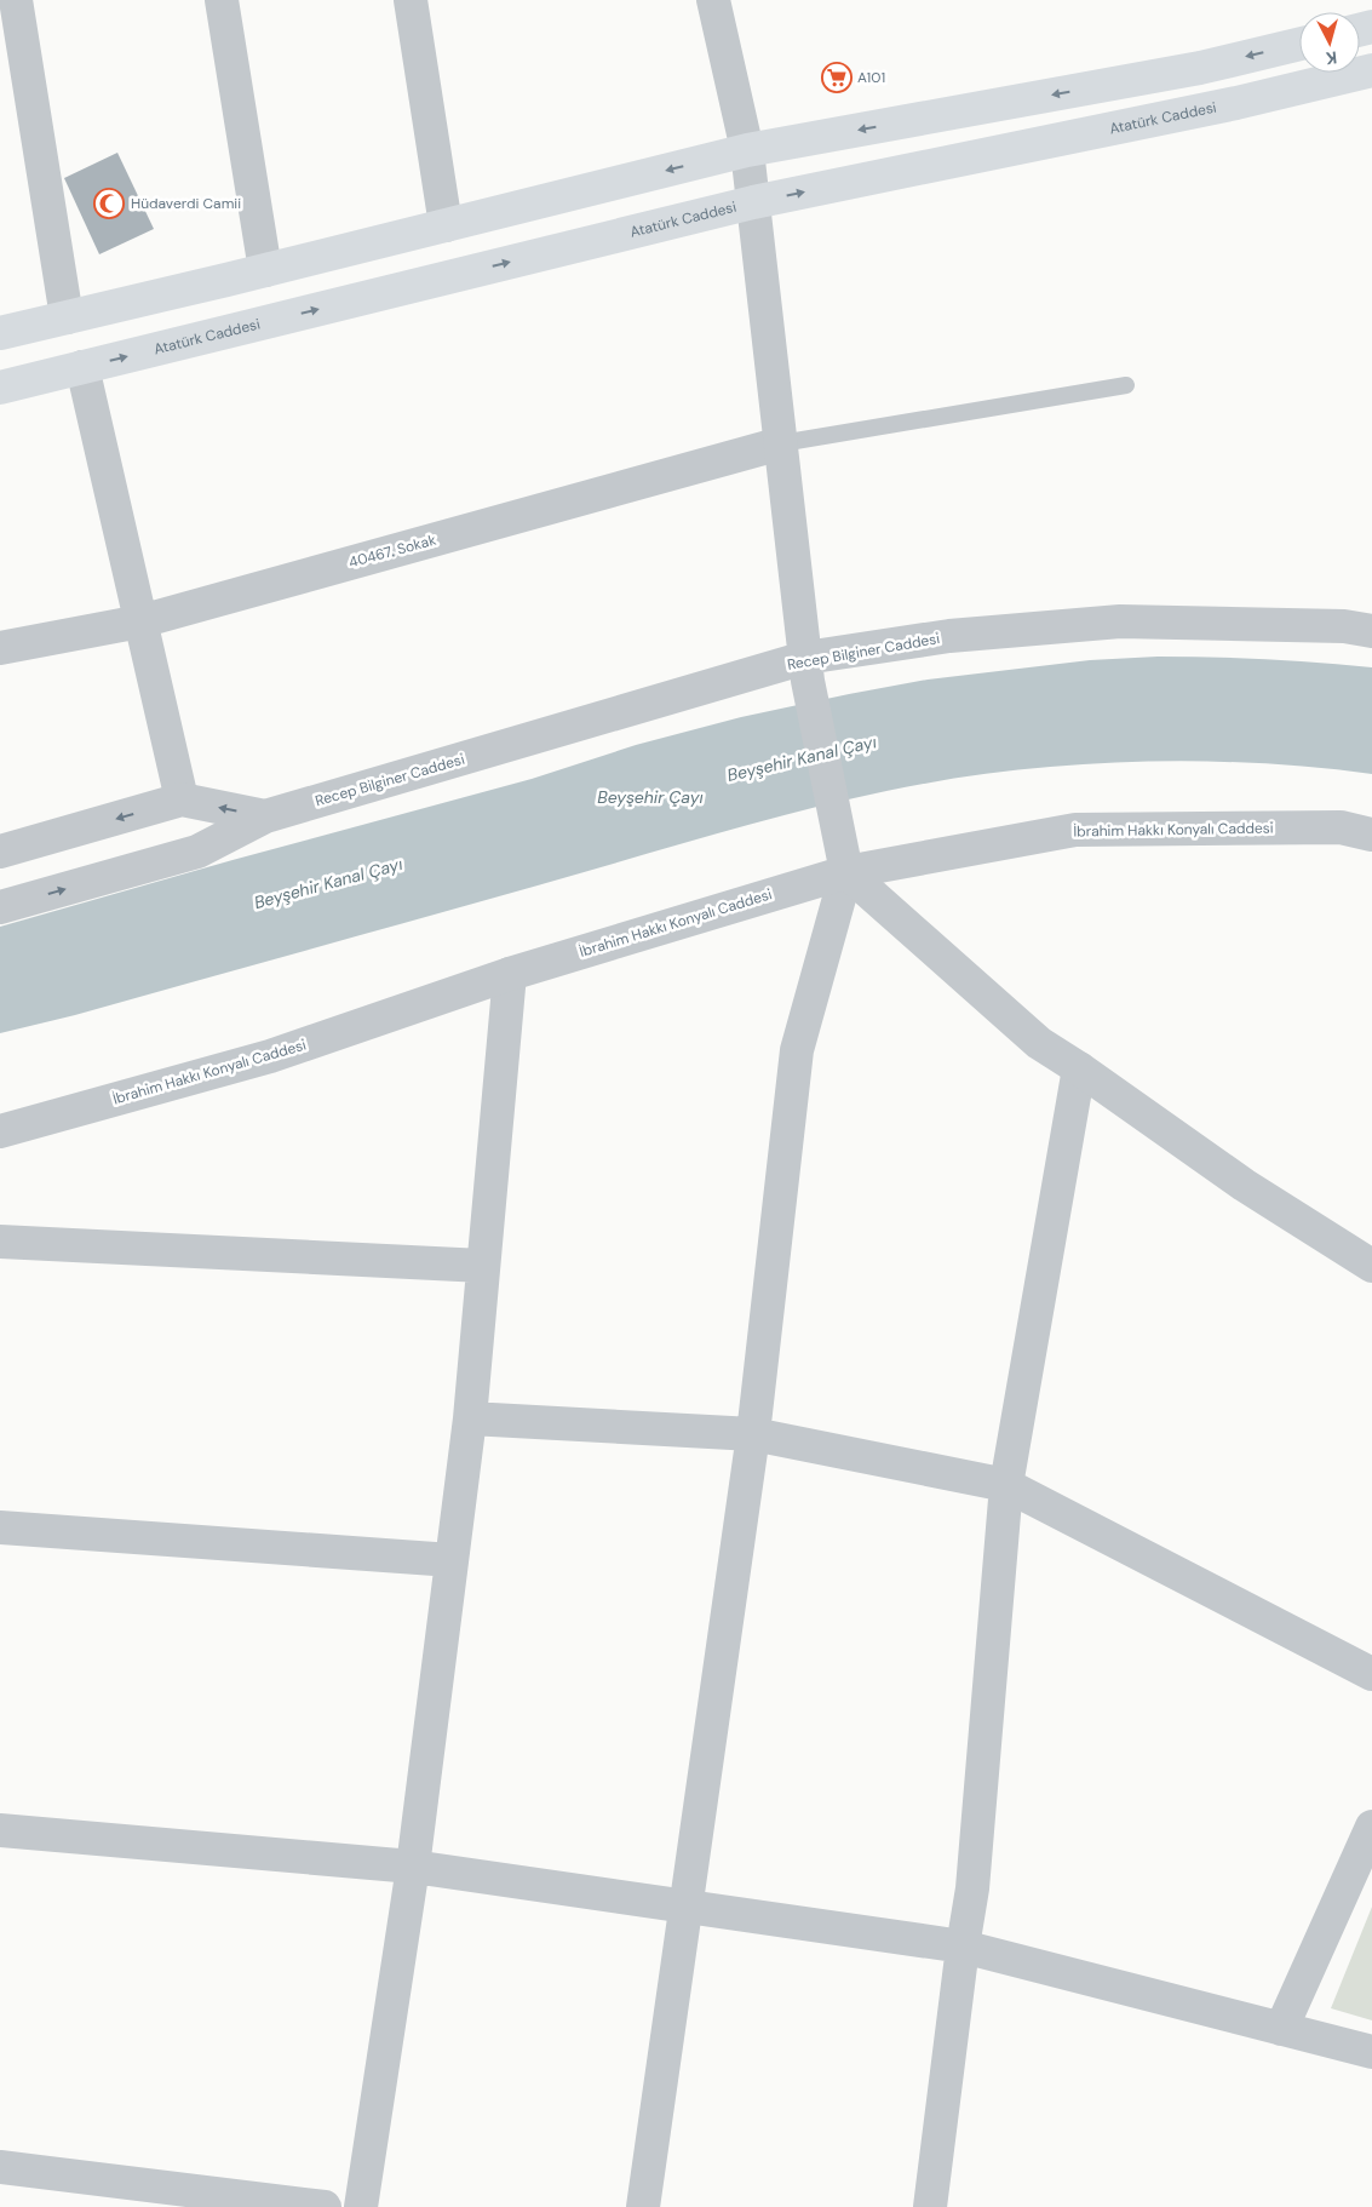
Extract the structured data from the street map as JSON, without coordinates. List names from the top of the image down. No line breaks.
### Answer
{"streets":{"main road":["Atatürk Caddesi"],"street":["40467. Sokak","Recep Bilginer Caddesi","İbrahim Hakkı Konyalı Caddesi"]},"water":["Beyşehir Kanal Çayı","Beyşehir Çayı"],"places":{"supermarket":["A101"],"mosque":["Hüdaverdi Camii"]},"north":"bottom"}
